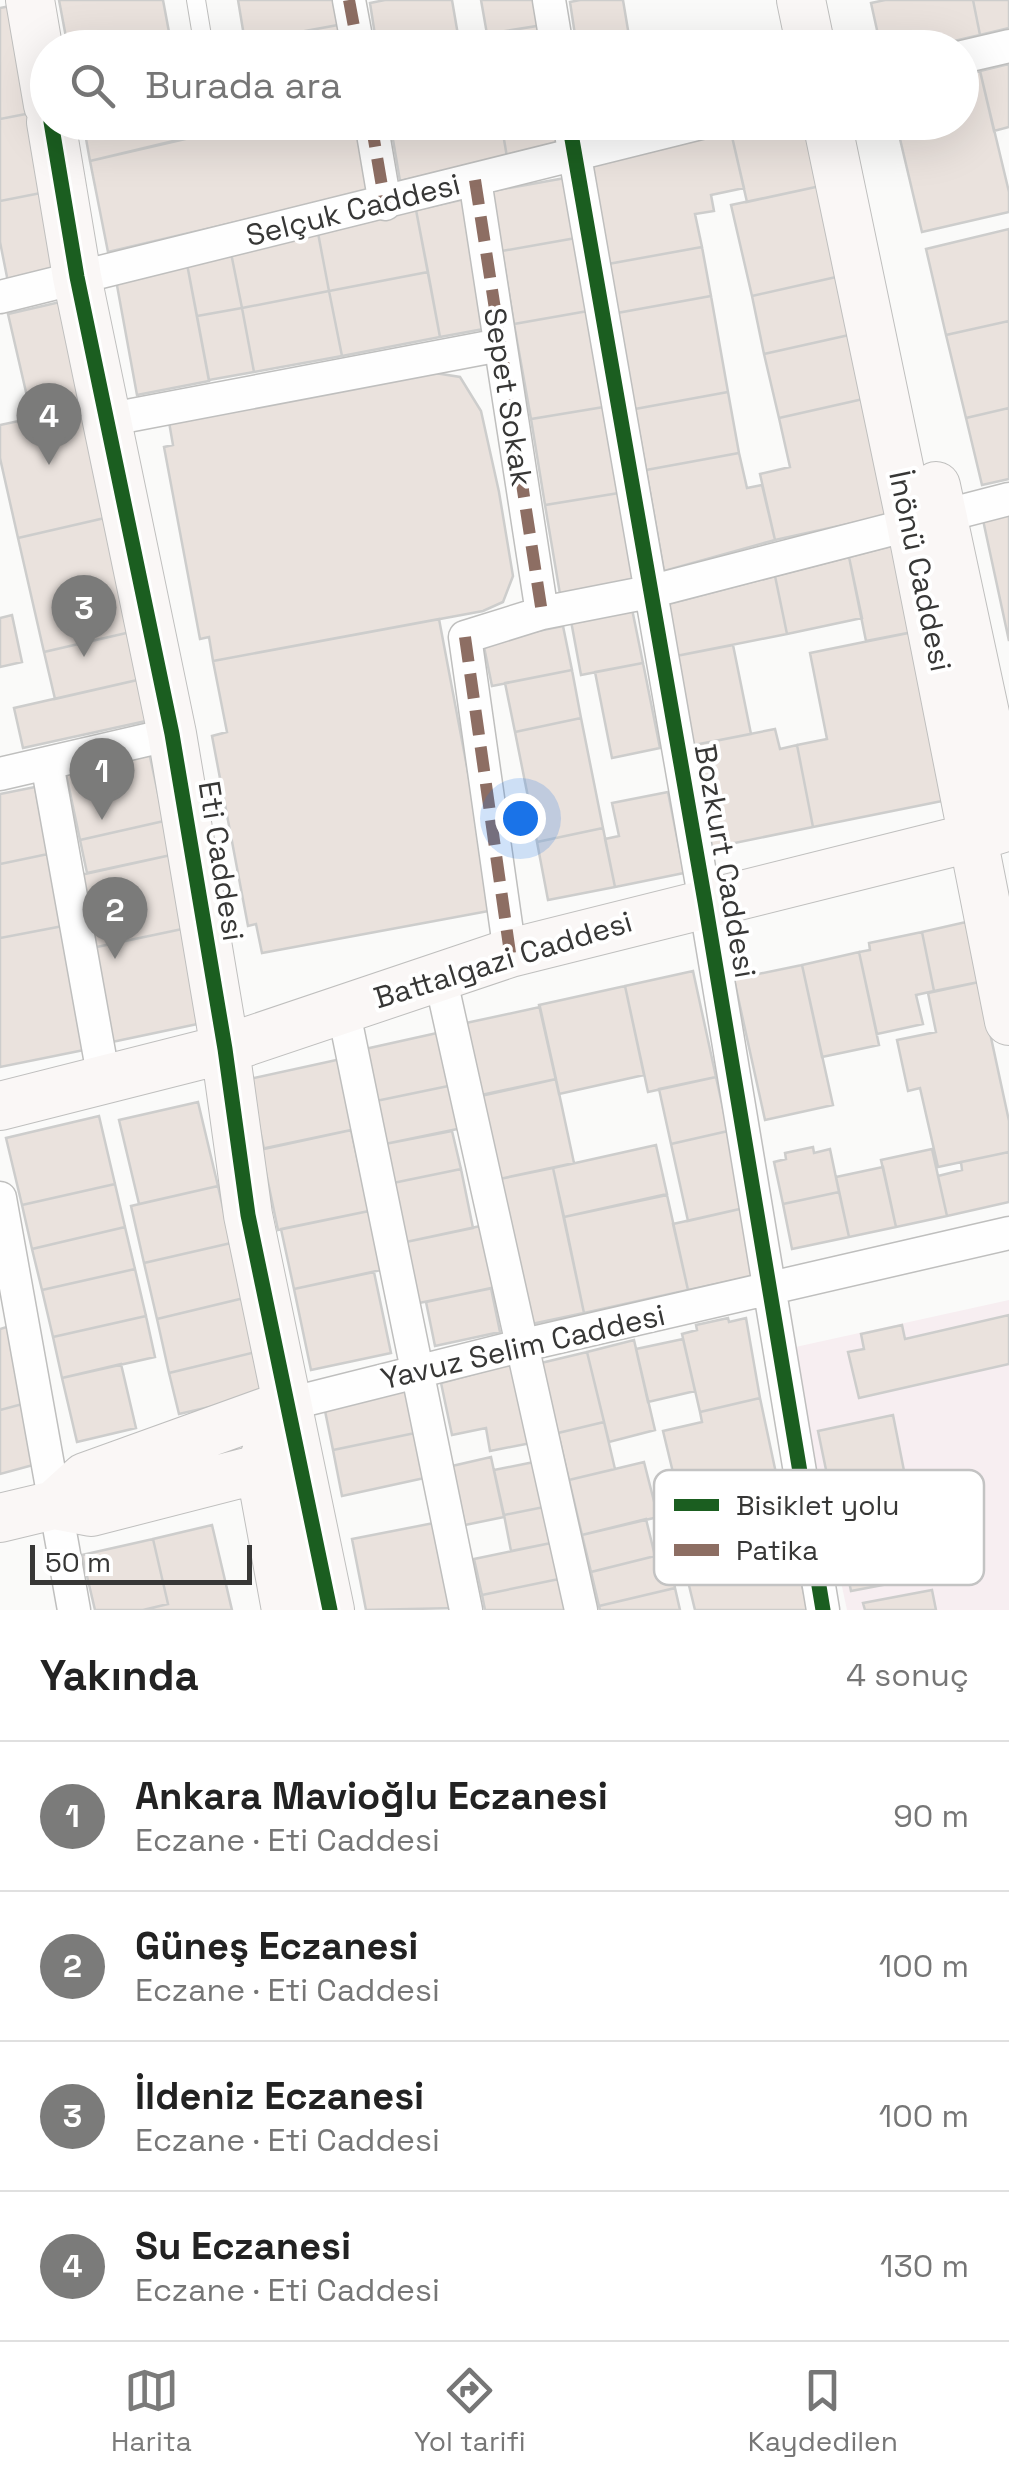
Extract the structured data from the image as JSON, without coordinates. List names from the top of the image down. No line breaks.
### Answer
{"streets":{"street":["Selçuk Caddesi","Sepet Sokak","İnönü Caddesi","Eti Caddesi","Bozkurt Caddesi","Battalgazi Caddesi","Yavuz Selim Caddesi"]},"crossings":[["Selçuk Caddesi","Sepet Sokak"],["Selçuk Caddesi","Eti Caddesi"],["Selçuk Caddesi","Bozkurt Caddesi"],["İnönü Caddesi","Battalgazi Caddesi"],["Eti Caddesi","Battalgazi Caddesi"],["Eti Caddesi","Yavuz Selim Caddesi"],["Bozkurt Caddesi","Battalgazi Caddesi"],["Bozkurt Caddesi","Yavuz Selim Caddesi"]],"legend":["Bisiklet yolu","Patika"],"scale_bar":"50 m","page":{"search":"Burada ara","pins":["4","3","1","2"],"scale":"50 m","heading":["Yakında","4 sonuç"],"list":[{"mark":"1","name":"Ankara Mavioğlu Eczanesi","note":"Eczane · Eti Caddesi","value":"90 m"},{"mark":"2","name":"Güneş Eczanesi","note":"Eczane · Eti Caddesi","value":"100 m"},{"mark":"3","name":"İldeniz Eczanesi","note":"Eczane · Eti Caddesi","value":"100 m"},{"mark":"4","name":"Su Eczanesi","note":"Eczane · Eti Caddesi","value":"130 m"}],"nav":["Harita","Yol tarifi","Kaydedilen"]}}
